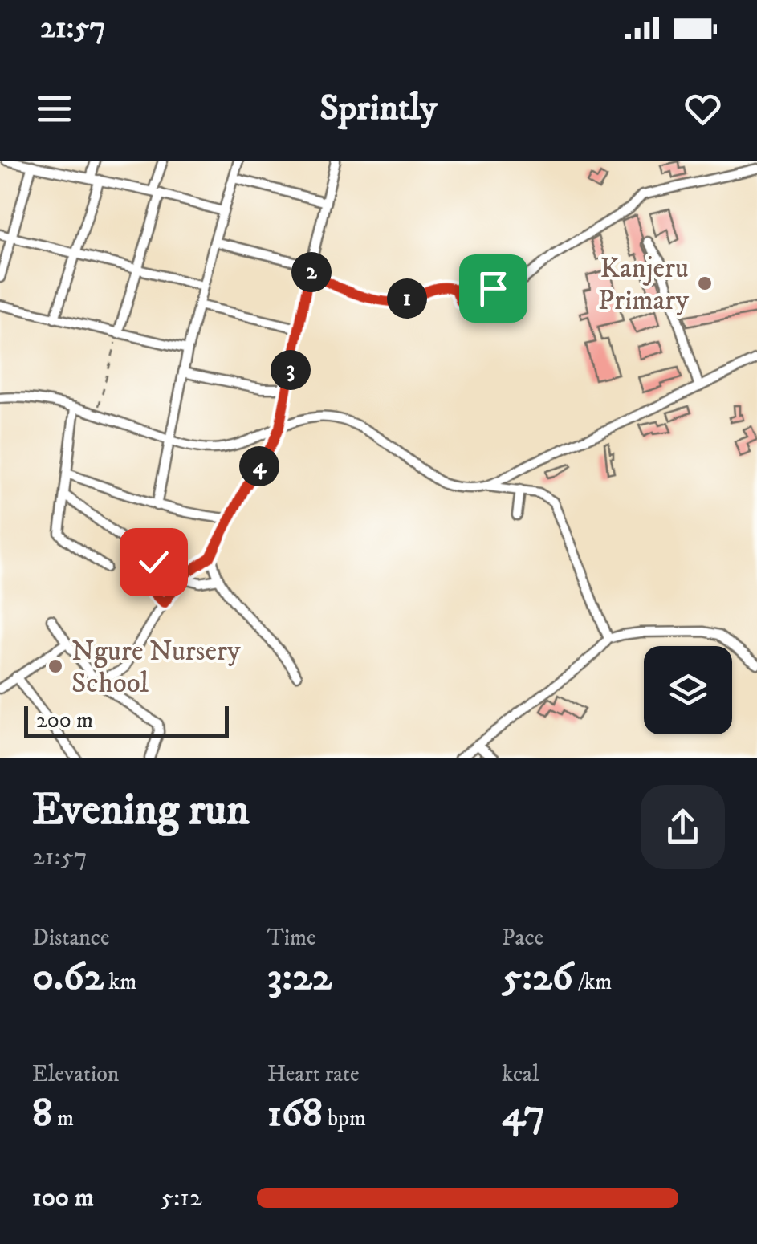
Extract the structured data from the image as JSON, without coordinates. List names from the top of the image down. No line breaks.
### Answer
{"places":["Kanjeru Primary","Ngure Nursery School"],"scale_bar":"200 m","page":{"status":"21:57","header":"Sprintly","pins":["2","1","3","4"],"scale":"200 m","heading":["Evening run","21:57"],"stats":[["Distance","0.62 km"],["Time","3:22"],["Pace","5:26 /km"],["Elevation","8 m"],["Heart rate","168 bpm"],["kcal","47"]],"list":[{"name":"100 m","note":"5:12"}]}}
